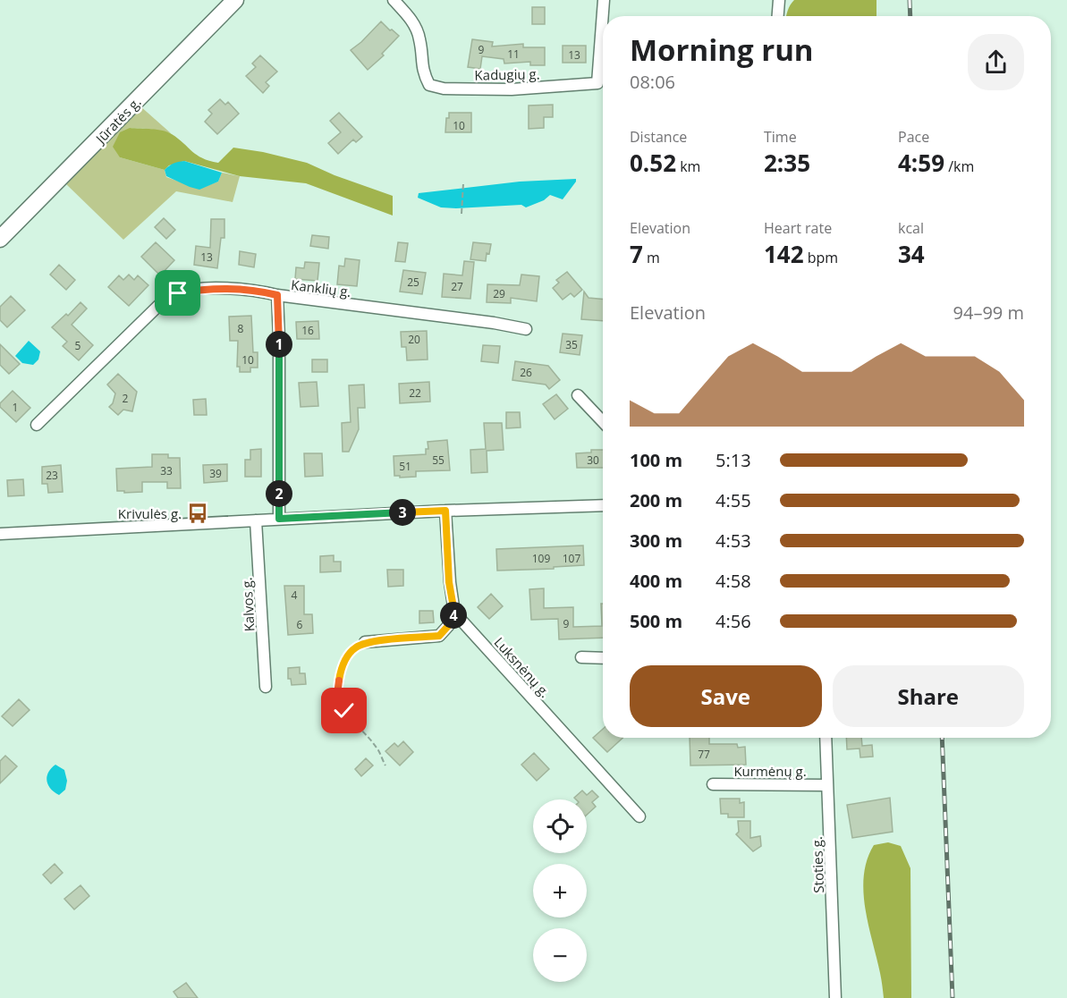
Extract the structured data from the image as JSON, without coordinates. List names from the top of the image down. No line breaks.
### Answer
{"streets":{"street":["Kadugių g.","Jūratės g.","Kanklių g.","Kalvos g.","Luksnėnų g.","Kurmėnų g.","Stoties g."]},"crossings":[["Kurmėnų g.","Stoties g."]],"places":{"bus stop":["Krivulės g."]},"house_numbers":["9","11","13","10","13","25","27","29","8","16","20","35","5","10","26","22","2","1","55","30","51","33","39","23","109","107","4","9","6","77"],"page":{"heading":["Morning run","08:06"],"stats":[["Distance","0.52 km"],["Time","2:35"],["Pace","4:59 /km"],["Elevation","7 m"],["Heart rate","142 bpm"],["kcal","34"]],"chart":["Elevation","94–99 m"],"pins":["1","2","3","4"],"list":[{"name":"100 m","note":"5:13"},{"name":"200 m","note":"4:55"},{"name":"300 m","note":"4:53"},{"name":"400 m","note":"4:58"},{"name":"500 m","note":"4:56"}],"buttons":["Save","Share"],"map_buttons":["+","−"]}}
